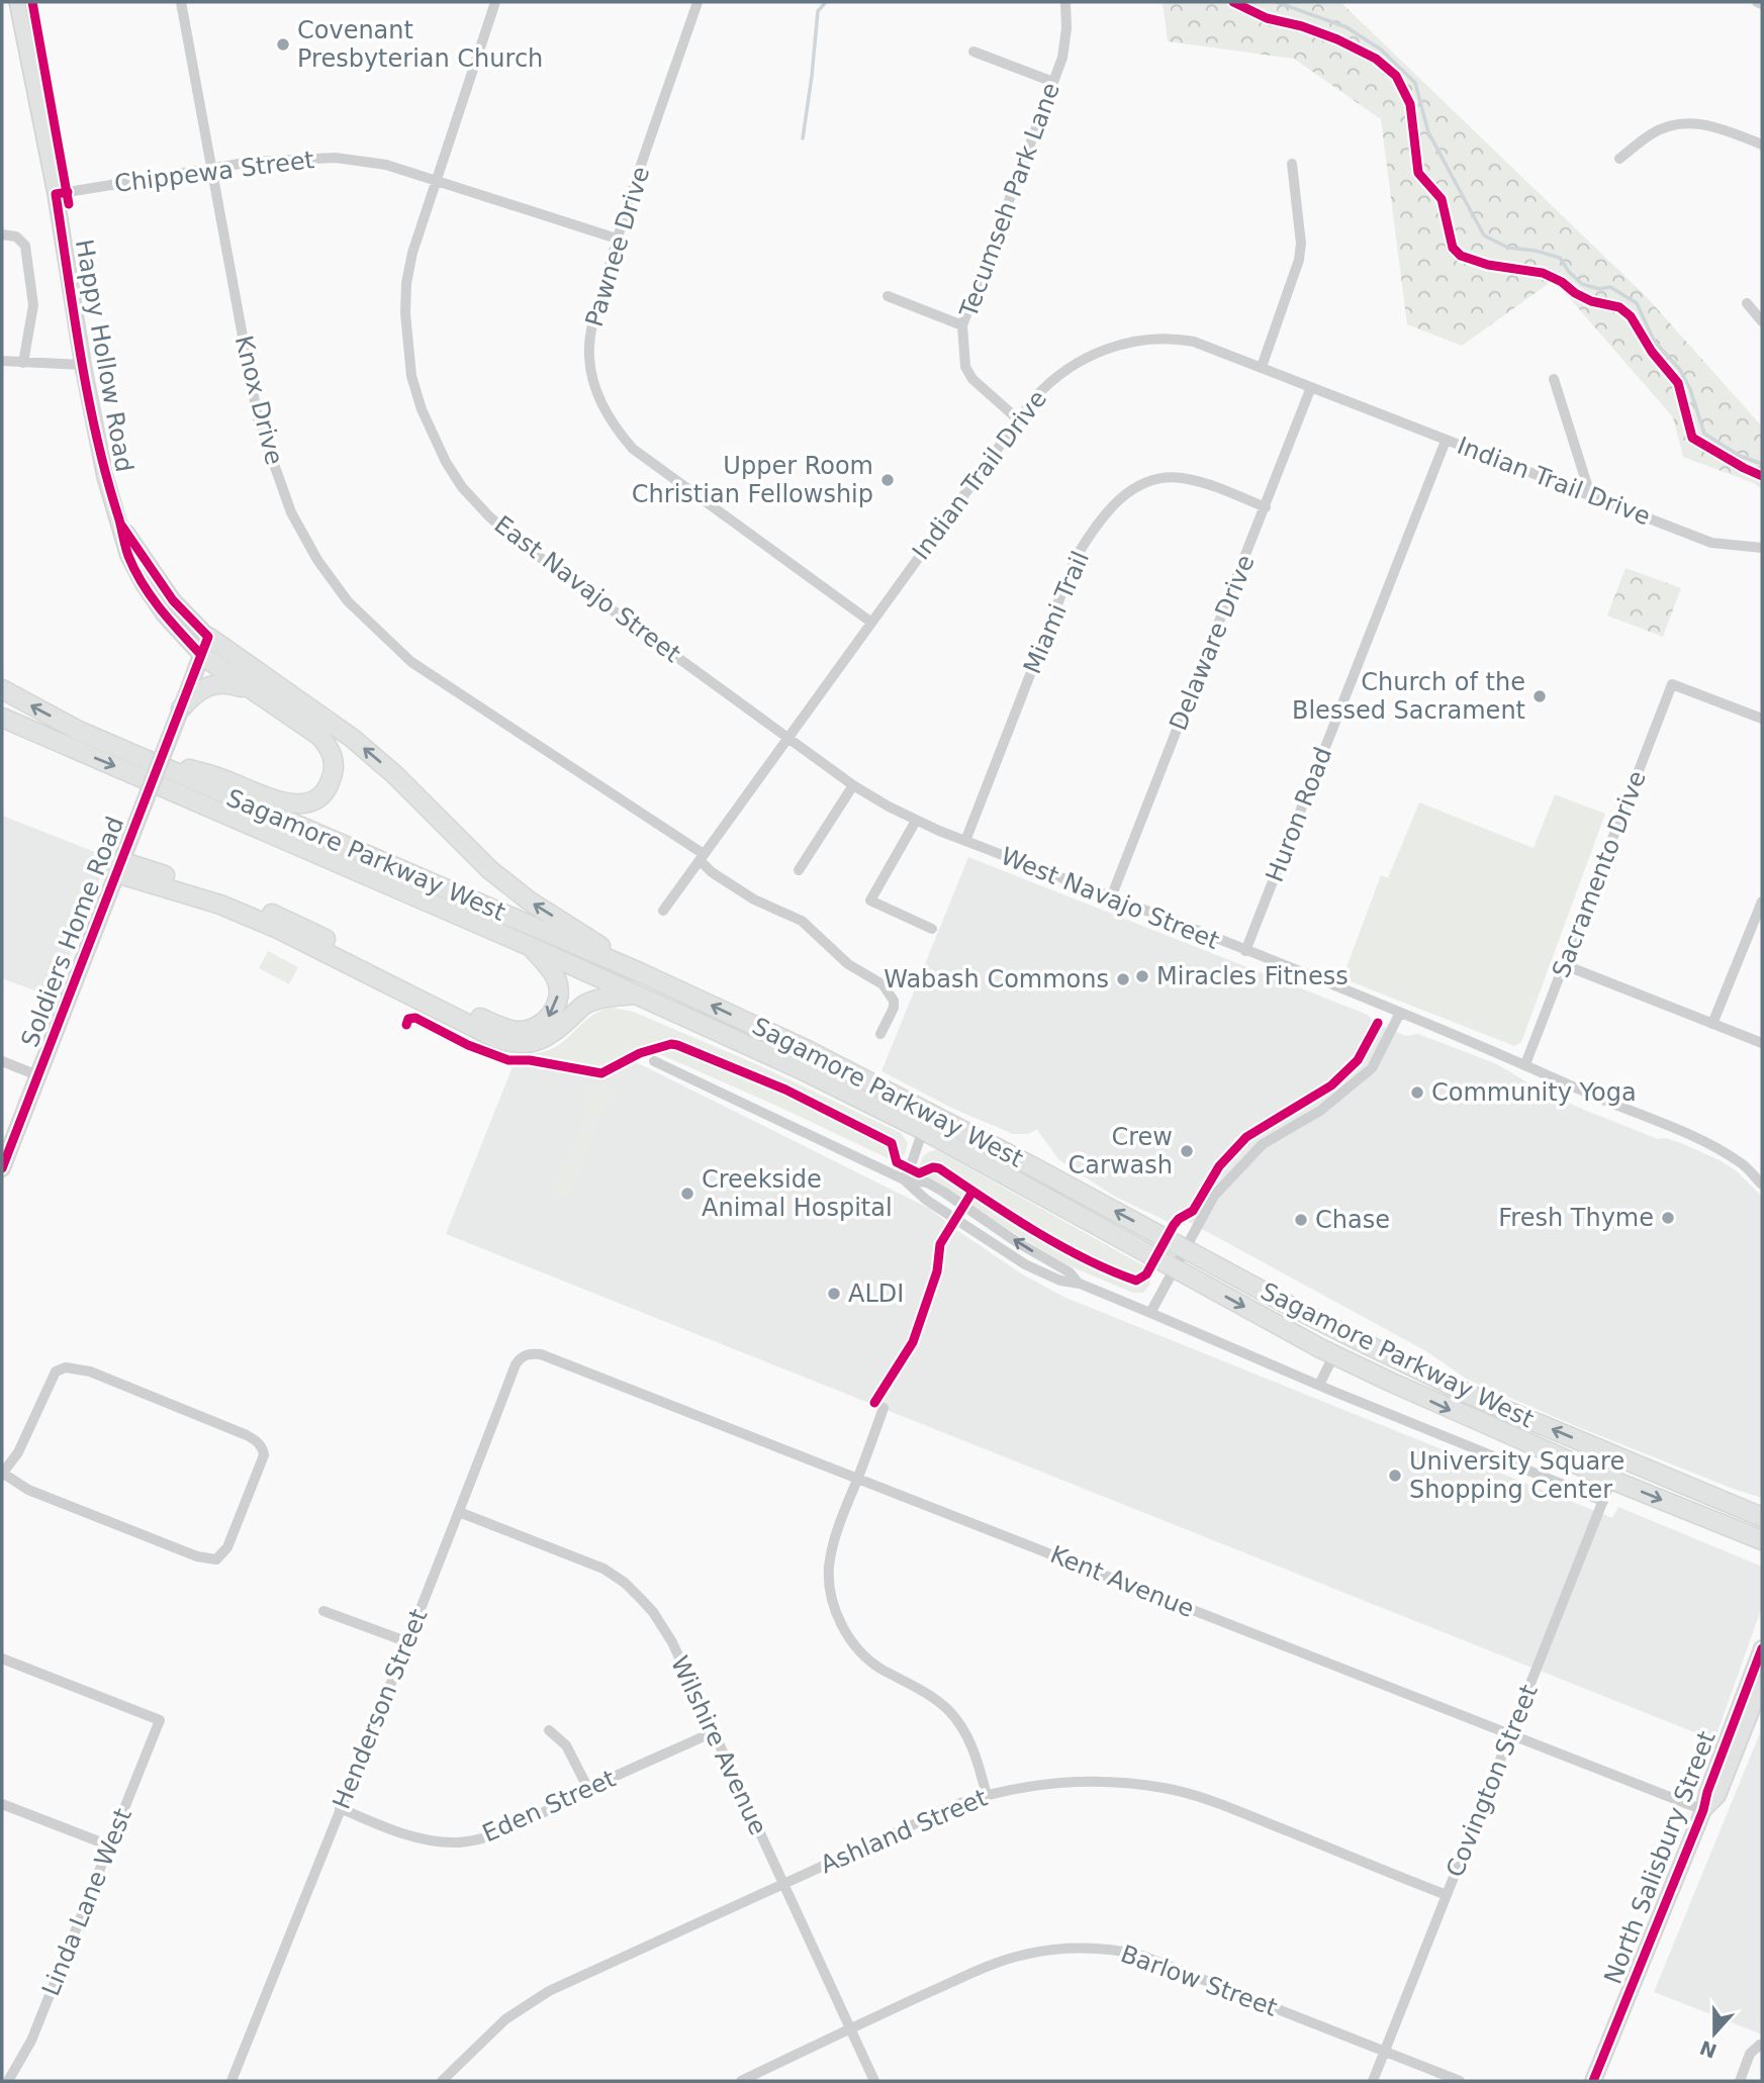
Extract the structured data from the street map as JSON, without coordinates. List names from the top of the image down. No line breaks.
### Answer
{"streets":{"highway":["Sagamore Parkway West"],"street":["Chippewa Street","Tecumseh Park Lane","Pawnee Drive","Happy Hollow Road","Knox Drive","Indian Trail Drive","East Navajo Street","Miami Trail","Delaware Drive","Huron Road","Sacramento Drive","West Navajo Street","Soldiers Home Road","Kent Avenue","Henderson Street","Wilshire Avenue","Covington Street","Eden Street","Ashland Street","North Salisbury Street","Linda Lane West","Barlow Street"]},"crossings":[["Chippewa Street","Pawnee Drive"],["Chippewa Street","Happy Hollow Road"],["Chippewa Street","Knox Drive"],["Chippewa Street","East Navajo Street"],["Tecumseh Park Lane","Indian Trail Drive"],["Pawnee Drive","Indian Trail Drive"],["Knox Drive","Indian Trail Drive"],["Indian Trail Drive","East Navajo Street"],["Indian Trail Drive","Delaware Drive"],["Indian Trail Drive","Huron Road"],["Indian Trail Drive","West Navajo Street"],["East Navajo Street","West Navajo Street"],["Miami Trail","Delaware Drive"],["Miami Trail","West Navajo Street"],["Delaware Drive","West Navajo Street"],["Huron Road","West Navajo Street"],["Sagamore Parkway West","Covington Street"],["Sacramento Drive","West Navajo Street"],["Kent Avenue","Henderson Street"],["Kent Avenue","Covington Street"],["Kent Avenue","North Salisbury Street"],["Henderson Street","Wilshire Avenue"],["Henderson Street","Eden Street"],["Wilshire Avenue","Eden Street"],["Wilshire Avenue","Ashland Street"],["Wilshire Avenue","Barlow Street"],["Covington Street","Ashland Street"],["Covington Street","Barlow Street"]],"places":["Covenant Presbyterian Church","Upper Room Christian Fellowship","Church of the Blessed Sacrament","Miracles Fitness","Wabash Commons","Community Yoga","Crew Carwash","Creekside Animal Hospital","Fresh Thyme","Chase","ALDI","University Square Shopping Center"],"north":"bottom"}
